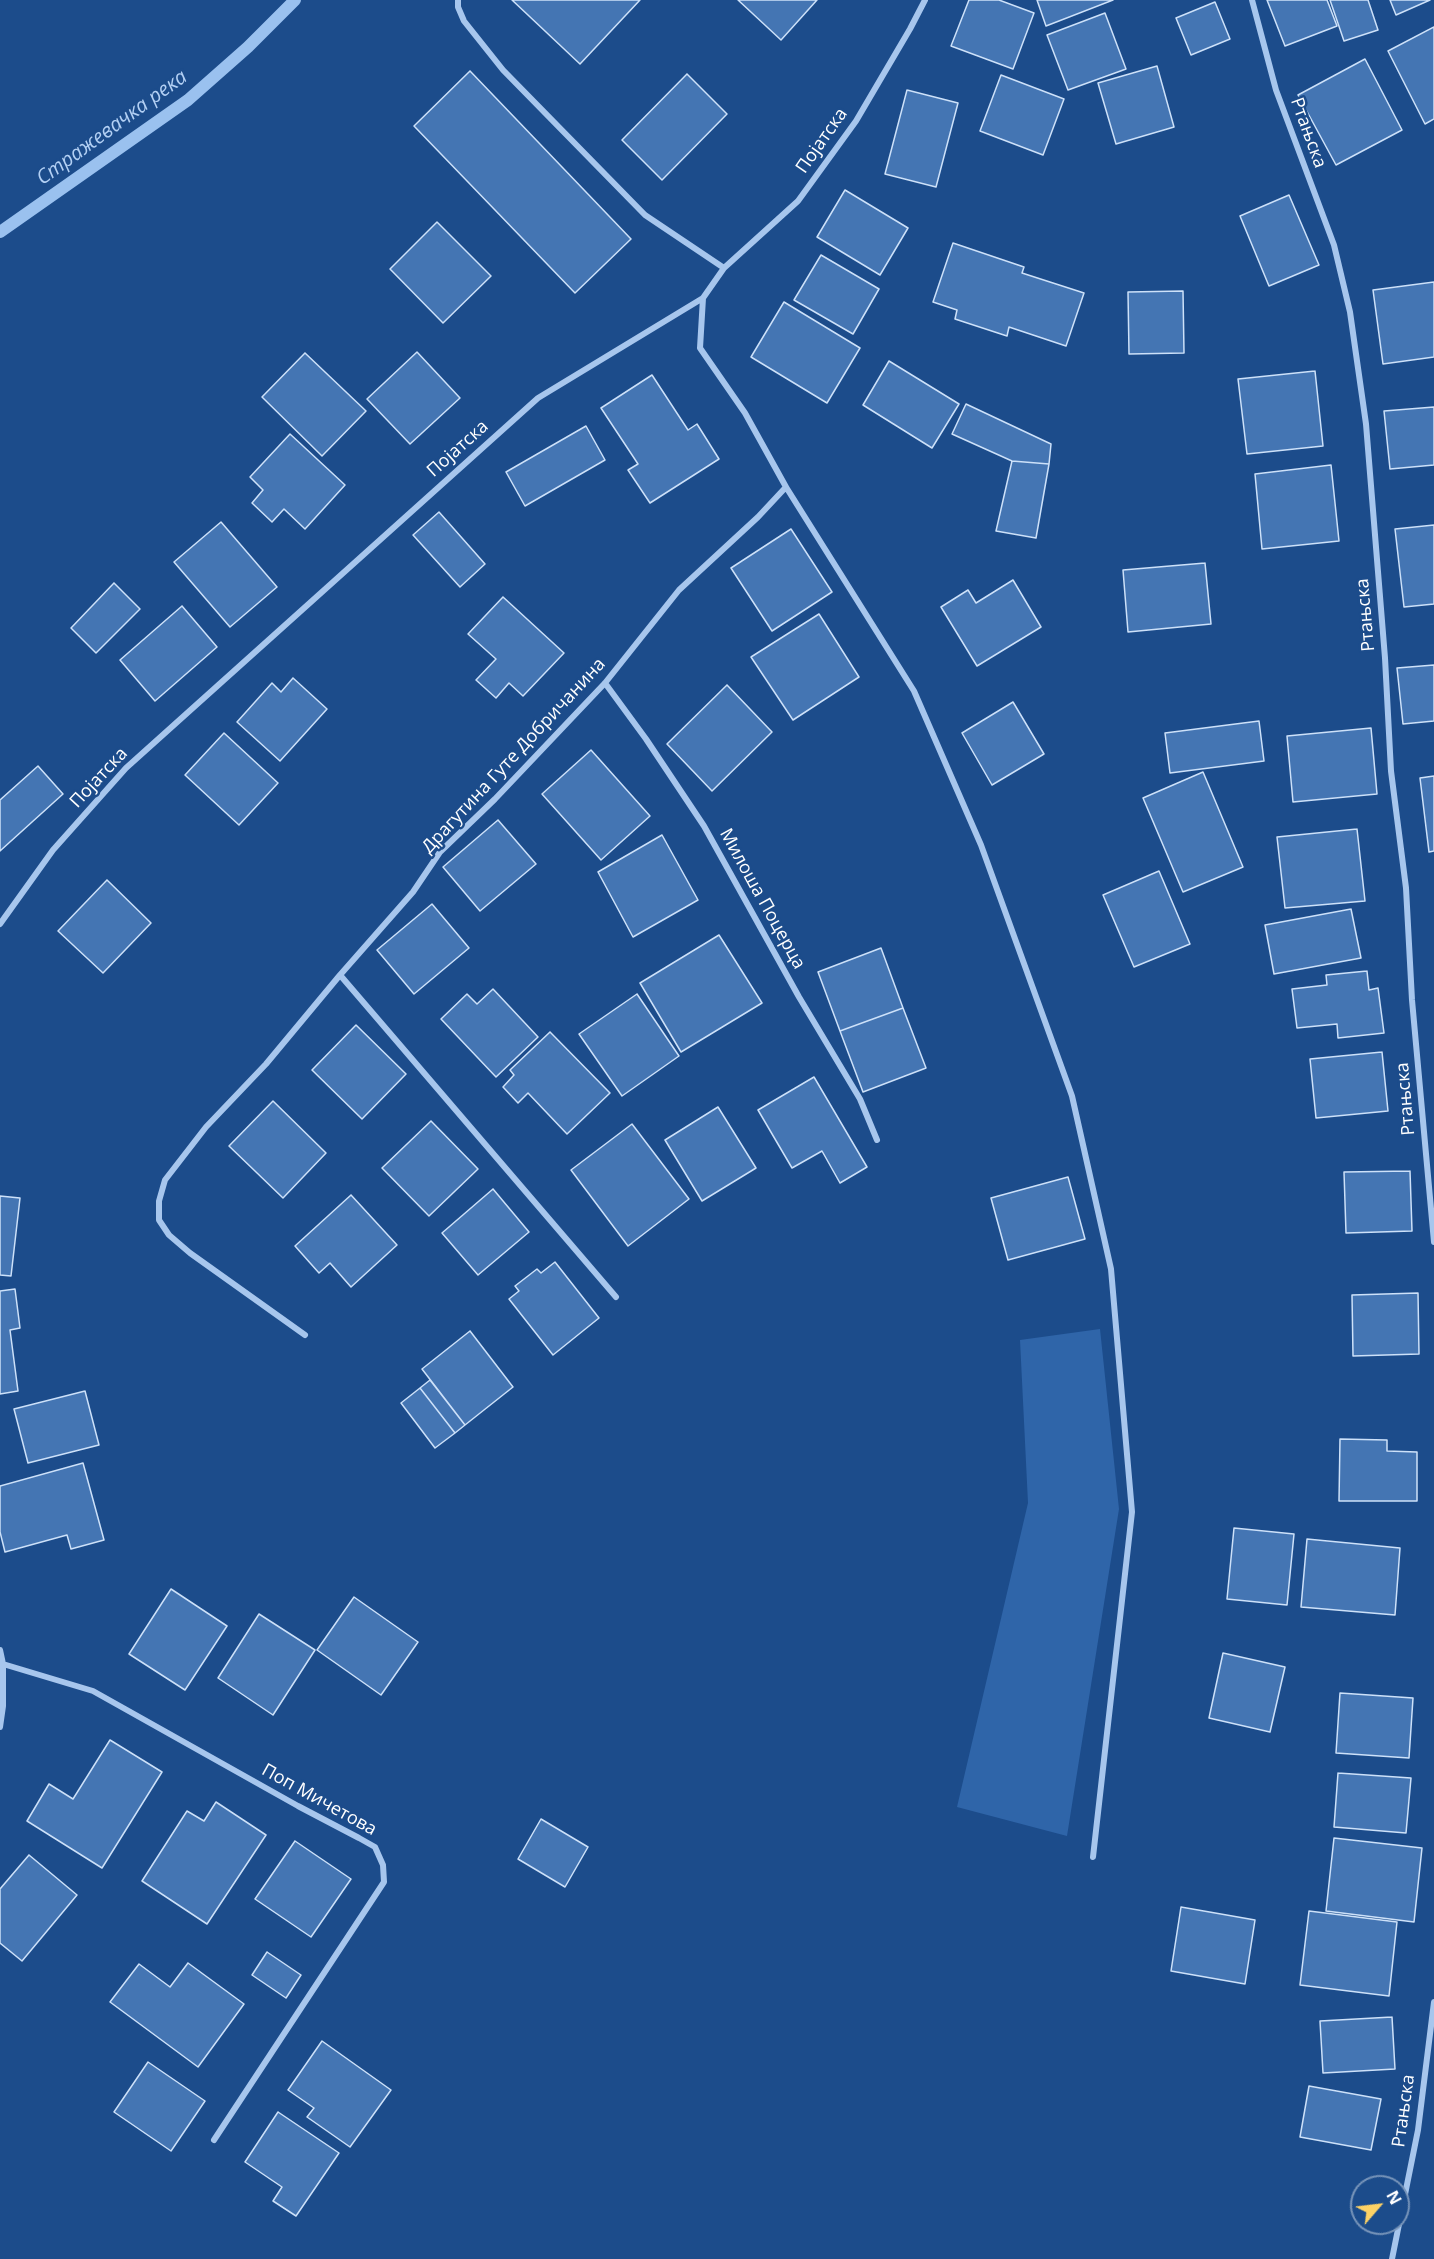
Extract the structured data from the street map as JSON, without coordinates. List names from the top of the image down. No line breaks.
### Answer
{"streets":{"street":["Ртањска","Појатска","Драгутина Гуте Добричанина","Милоша Поцерца","Поп Мичетова"]},"crossings":[["Драгутина Гуте Добричанина","Милоша Поцерца"]],"water":["Стражевачка река"],"north":"top right"}
